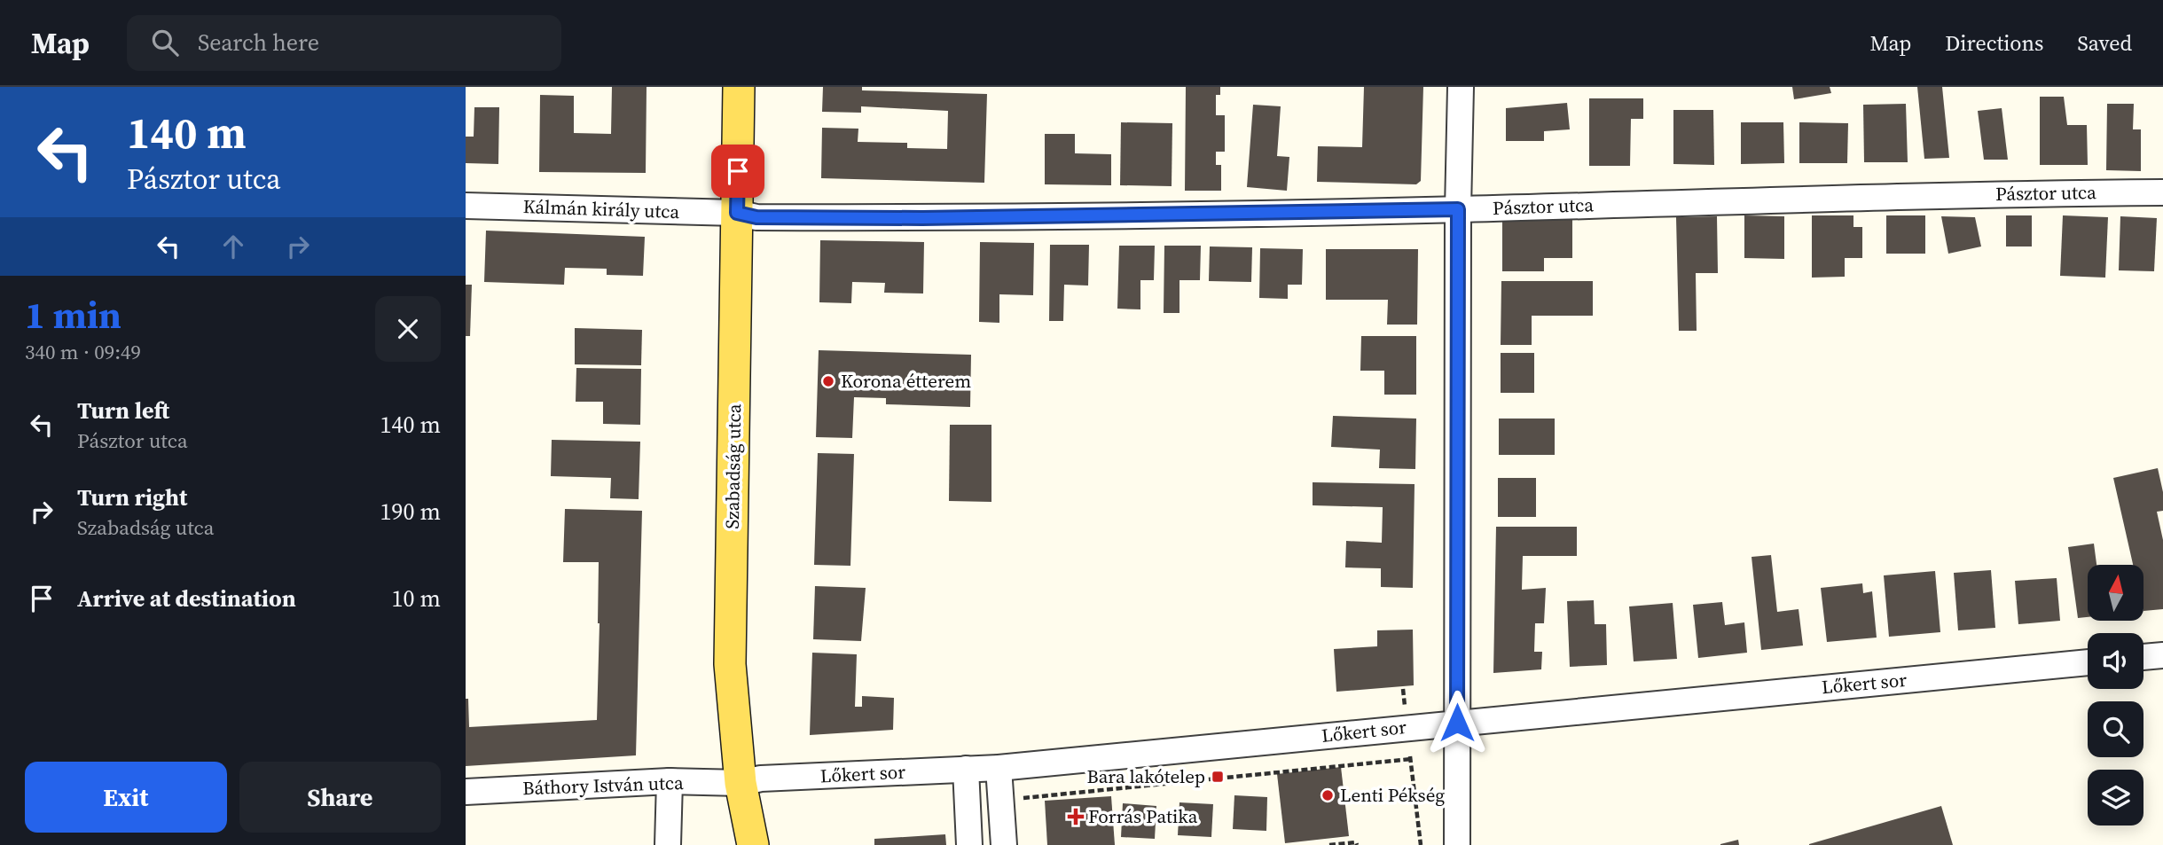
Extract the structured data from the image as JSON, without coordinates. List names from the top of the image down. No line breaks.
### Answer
{"streets":{"main road":["Szabadság utca"],"street":["Pásztor utca","Kálmán király utca","Lőkert sor","Báthory István utca"]},"crossings":[["Pásztor utca","Kálmán király utca"],["Pásztor utca","Szabadság utca"],["Kálmán király utca","Szabadság utca"],["Szabadság utca","Lőkert sor"],["Szabadság utca","Báthory István utca"],["Lőkert sor","Báthory István utca"]],"places":{"other":["Korona étterem","Lenti Pékség"],"transit":["Bara lakótelep"],"health":["Forrás Patika"]},"north":"top","page":{"header":"Map","search":"Search here","nav":["Map","Directions","Saved"],"turn":["140 m","Pásztor utca"],"heading":["1 min","340 m · 09:49"],"list":[{"name":"Turn left","note":"Pásztor utca","value":"140 m"},{"name":"Turn right","note":"Szabadság utca","value":"190 m"},{"name":"Arrive at destination","value":"10 m"}],"buttons":["Exit","Share"]}}
